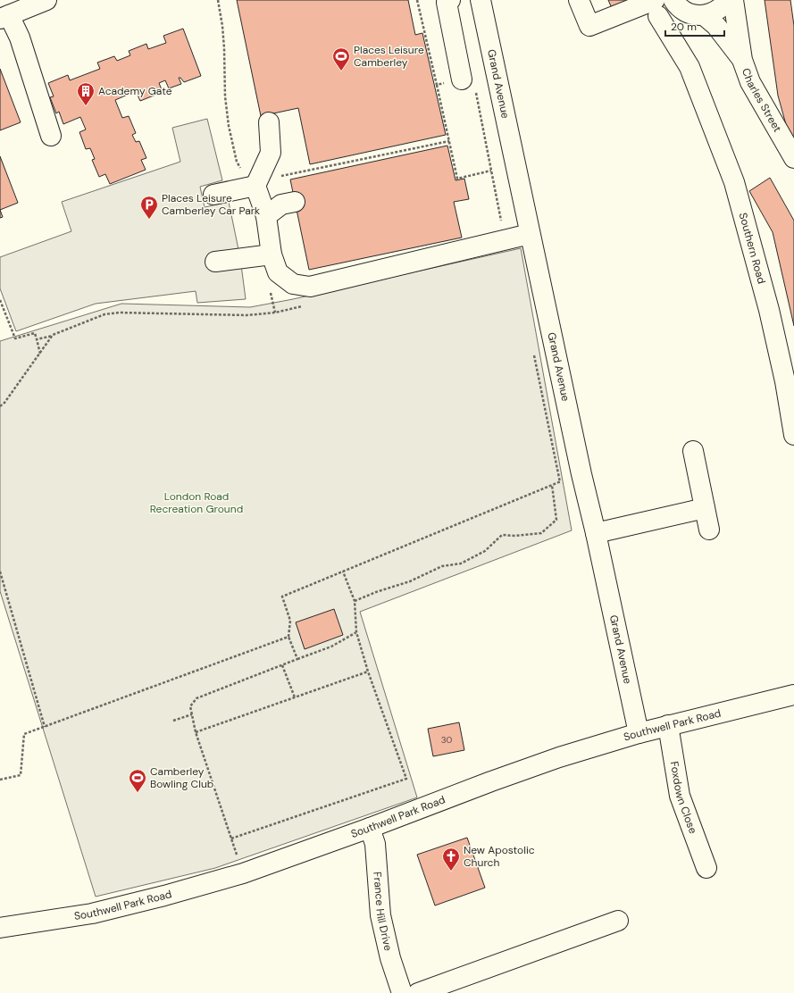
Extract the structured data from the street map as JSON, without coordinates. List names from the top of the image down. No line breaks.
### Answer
{"streets":{"street":["Grand Avenue","Charles Street","Southern Road","Southwell Park Road","Foxdown Close","France Hill Drive"]},"crossings":[["Grand Avenue","Southwell Park Road"],["Southwell Park Road","Foxdown Close"],["Southwell Park Road","France Hill Drive"]],"parks":["London Road Recreation Ground"],"places":{"sports":["Places Leisure Camberley","Camberley Bowling Club"],"building":["Academy Gate"],"parking":["Places Leisure Camberley Car Park"],"church":["New Apostolic Church"]},"house_numbers":["30"],"scale_bar":"20 m"}
